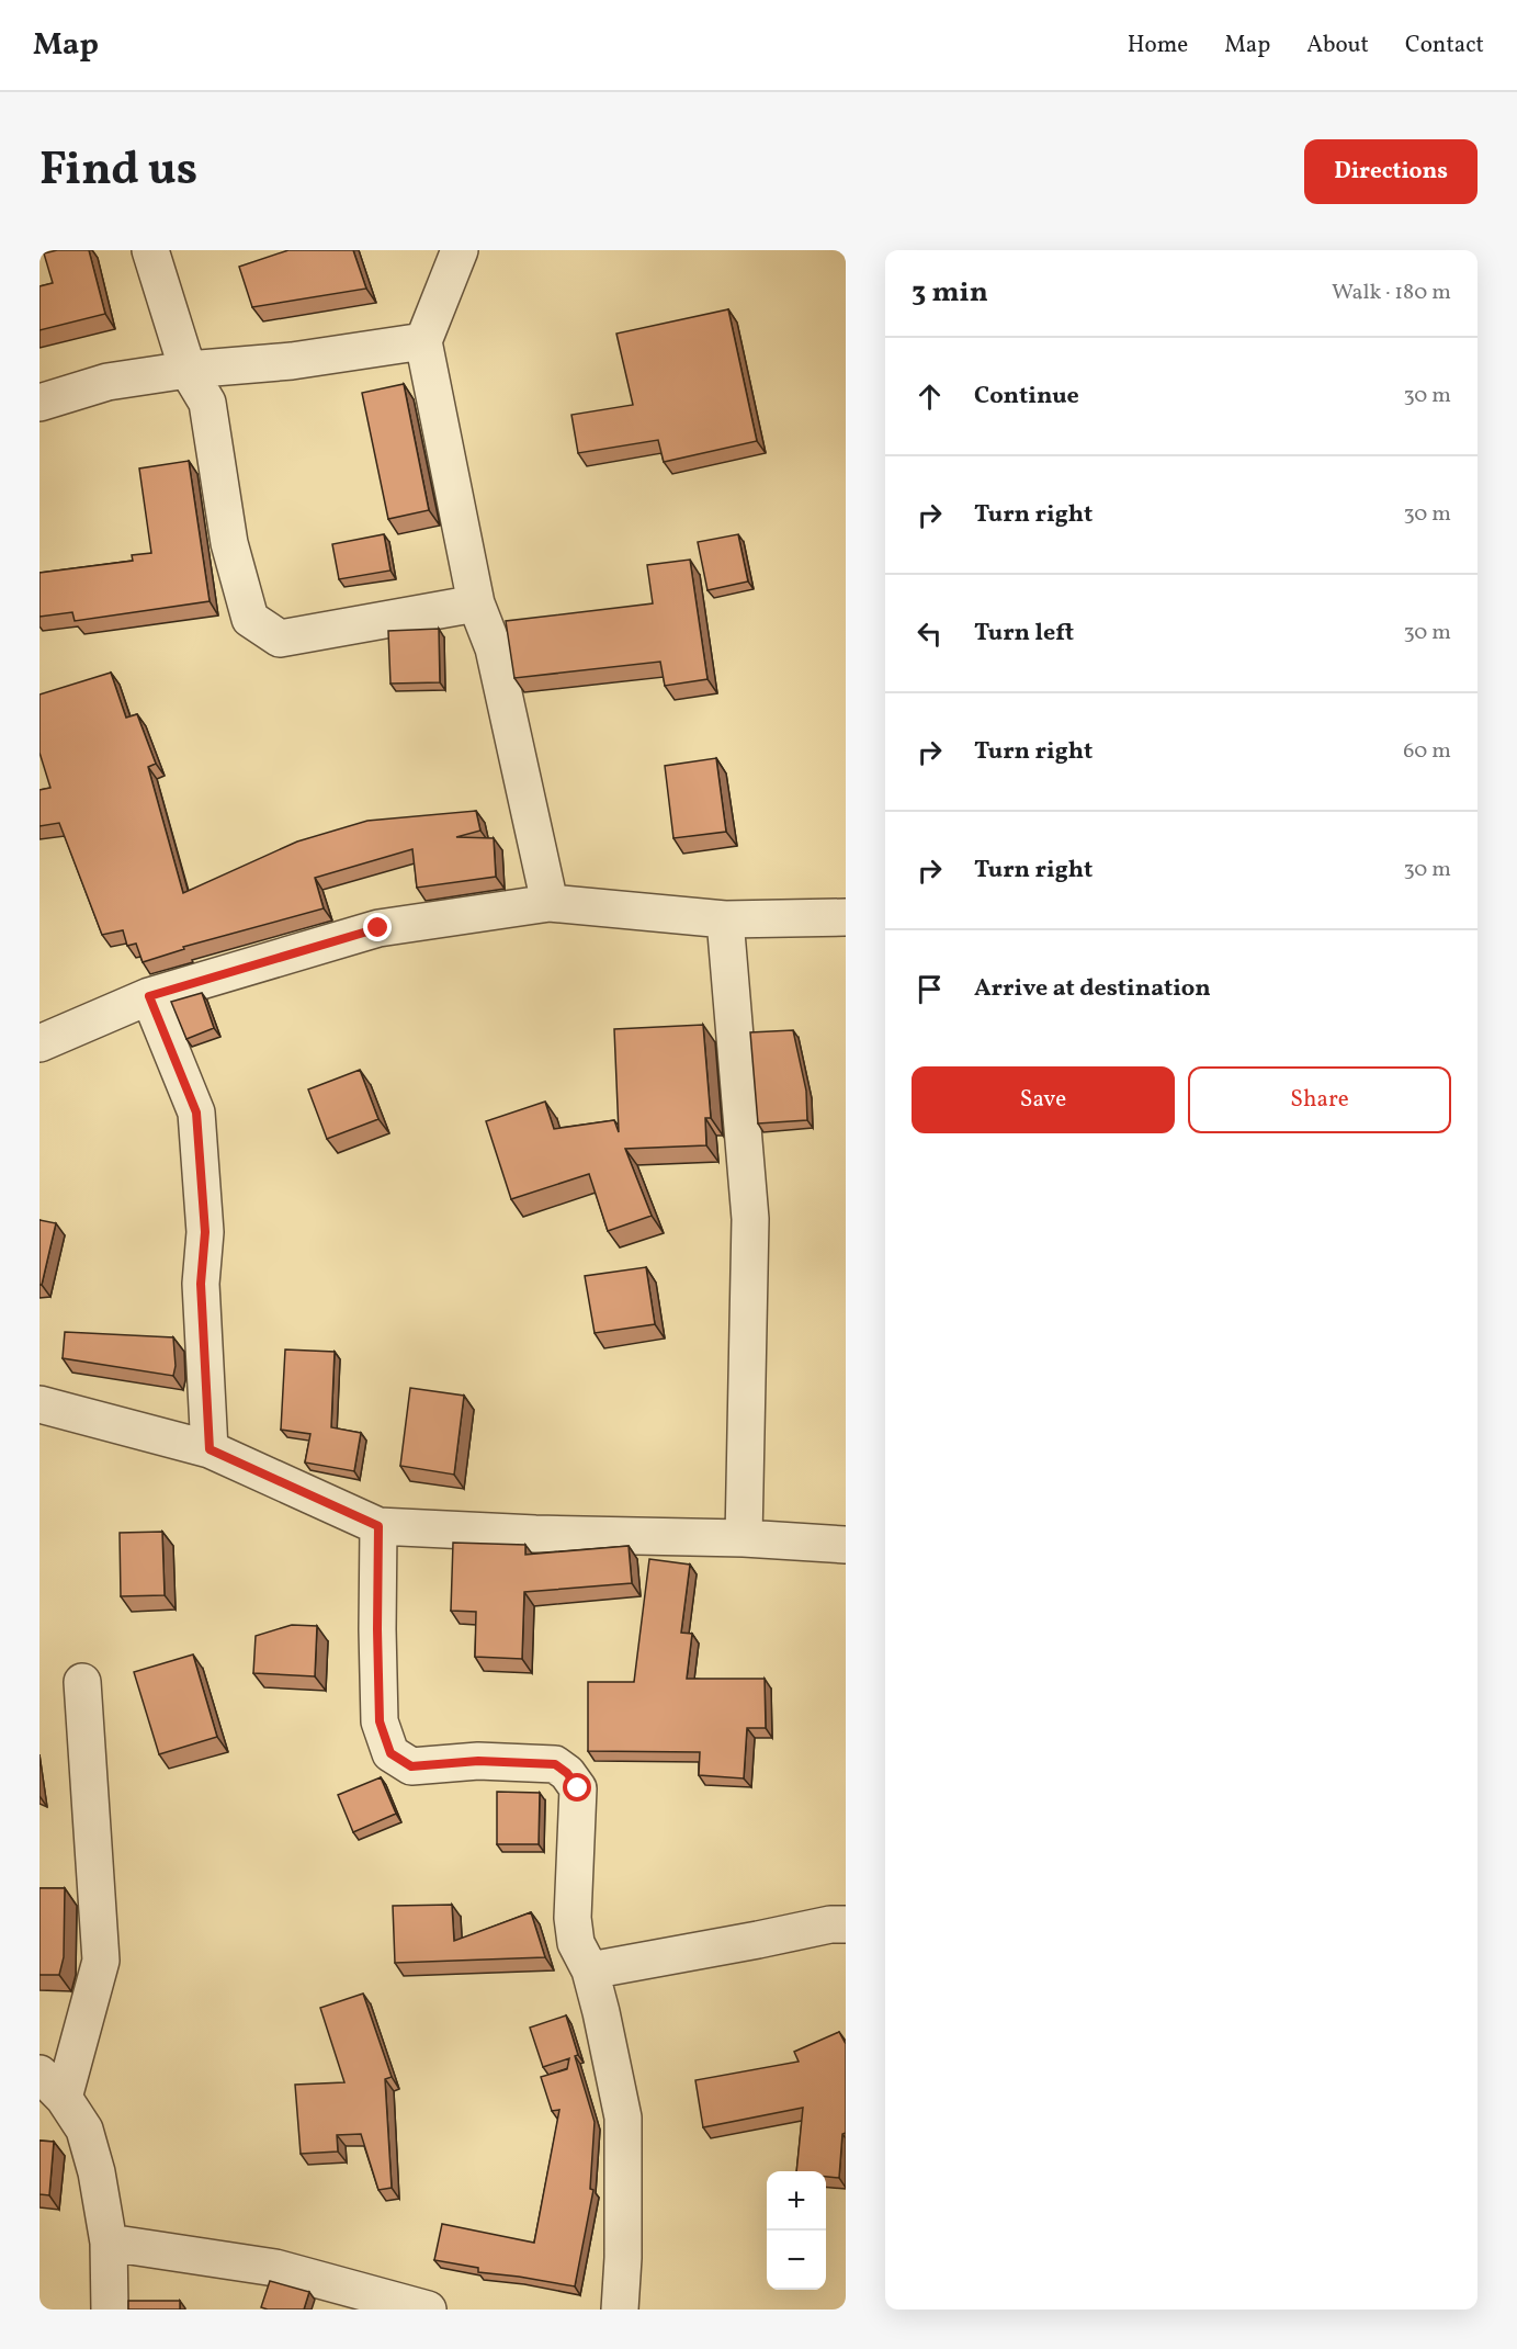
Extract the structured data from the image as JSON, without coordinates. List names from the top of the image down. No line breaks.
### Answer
{"page":{"header":"Map","nav":["Home","Map","About","Contact"],"title":"Find us","buttons":["Directions",["Save","Share"]],"heading":["3 min","Walk · 180 m"],"list":[["Continue","30 m"],["Turn right","30 m"],["Turn left","30 m"],["Turn right","60 m"],["Turn right","30 m"],"Arrive at destination"],"map_buttons":["+","−"]}}
